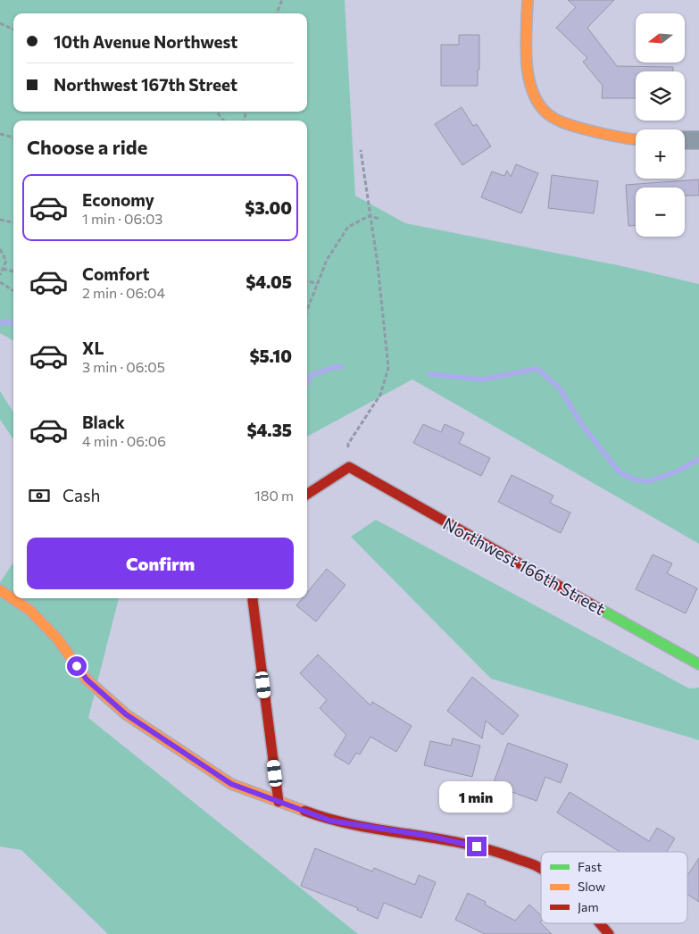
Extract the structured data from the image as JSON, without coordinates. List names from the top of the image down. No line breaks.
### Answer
{"streets":{"street":["Northwest 166th Street"]},"legend":["Fast","Slow","Jam"],"north":"left","page":{"map_buttons":["+","−"],"banner":["10th Avenue Northwest","Northwest 167th Street"],"heading":"Choose a ride","list":[{"name":"Economy","note":"1 min · 06:03","value":"$3.00"},{"name":"Comfort","note":"2 min · 06:04","value":"$4.05"},{"name":"XL","note":"3 min · 06:05","value":"$5.10"},{"name":"Black","note":"4 min · 06:06","value":"$4.35"}],"pay":["Cash","180 m"],"buttons":"Confirm","bubble":"1 min"}}
